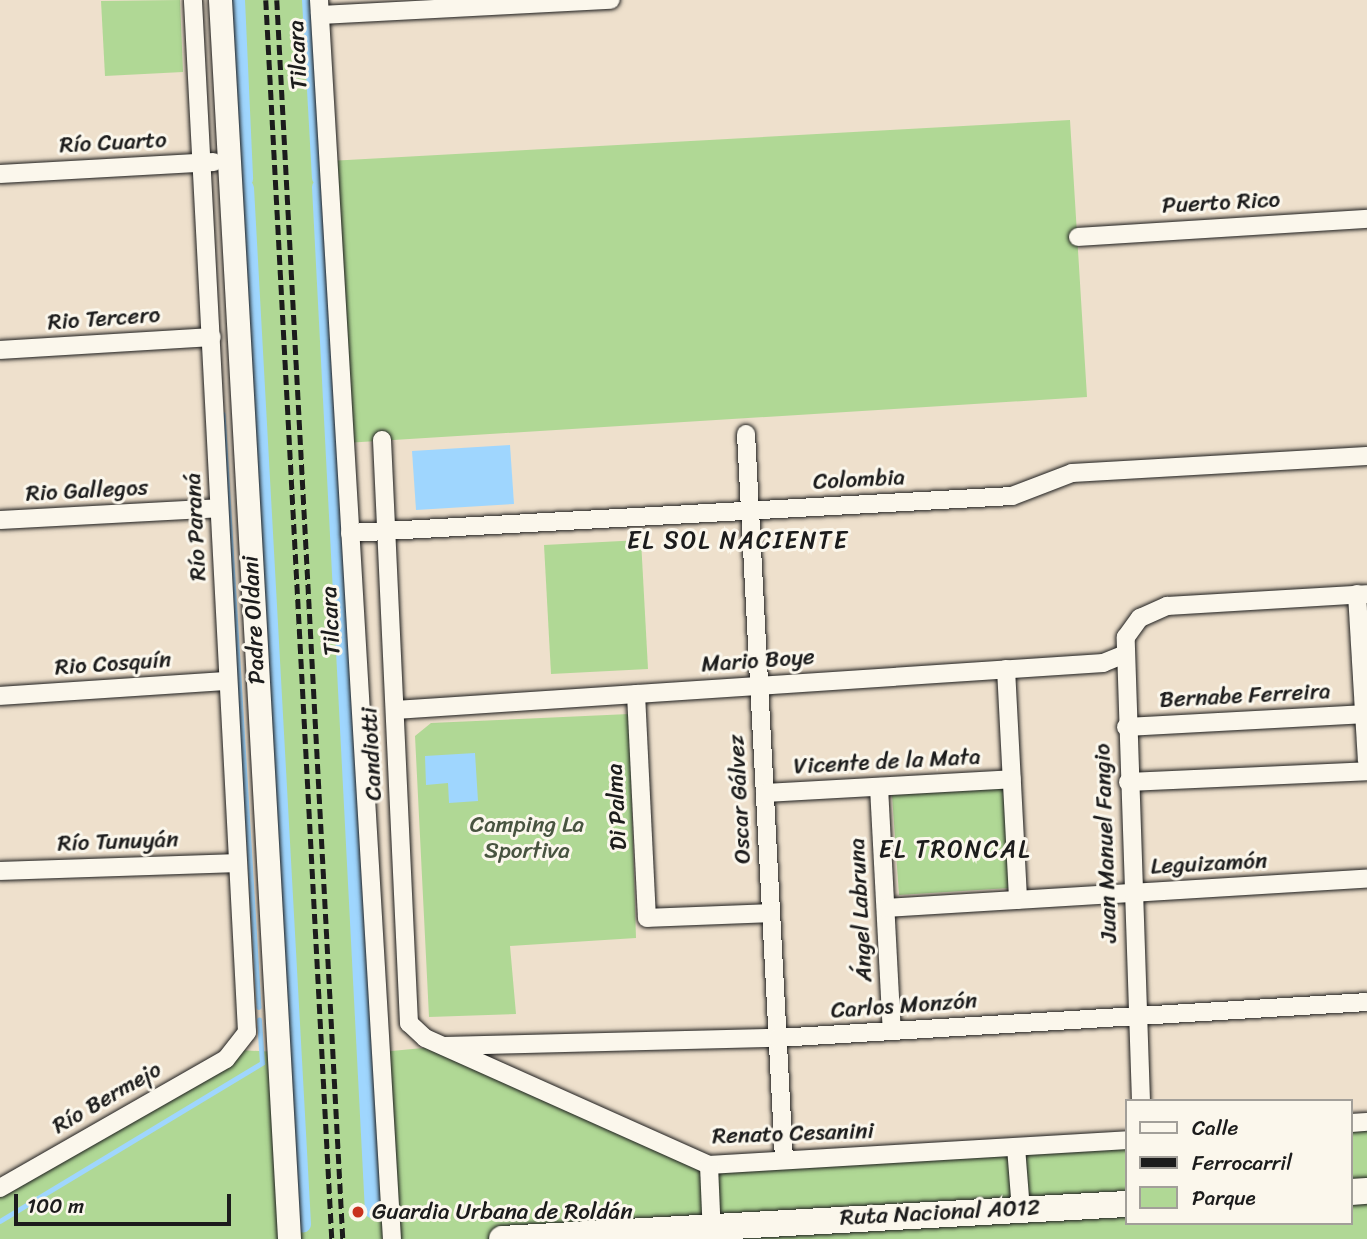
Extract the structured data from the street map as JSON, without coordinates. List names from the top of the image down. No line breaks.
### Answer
{"streets":{"highway":["Ruta Nacional A012"],"main road":["Padre Oldani"],"street":["Tilcara","Río Cuarto","Puerto Rico","Rio Tercero","Colombia","Rio Gallegos","Río Paraná","Mario Boye","Rio Cosquín","Bernabe Ferreira","Candiotti","Vicente de la Mata","Oscar Gálvez","Di Palma","Río Tunuyán","Juan Manuel Fangio","Leguizamón","Ángel Labruna","Carlos Monzón","Río Bermejo","Renato Cesanini"]},"crossings":[["Tilcara","Colombia"],["Río Cuarto","Río Paraná"],["Río Cuarto","Padre Oldani"],["Rio Tercero","Río Paraná"],["Colombia","Candiotti"],["Colombia","Oscar Gálvez"],["Rio Gallegos","Río Paraná"],["Río Paraná","Rio Cosquín"],["Río Paraná","Río Tunuyán"],["Río Paraná","Río Bermejo"],["Mario Boye","Candiotti"],["Mario Boye","Oscar Gálvez"],["Mario Boye","Di Palma"],["Mario Boye","Juan Manuel Fangio"],["Bernabe Ferreira","Juan Manuel Fangio"],["Candiotti","Carlos Monzón"],["Candiotti","Renato Cesanini"],["Vicente de la Mata","Oscar Gálvez"],["Vicente de la Mata","Ángel Labruna"],["Oscar Gálvez","Di Palma"],["Oscar Gálvez","Carlos Monzón"],["Oscar Gálvez","Renato Cesanini"],["Juan Manuel Fangio","Leguizamón"],["Juan Manuel Fangio","Carlos Monzón"],["Leguizamón","Ángel Labruna"],["Ángel Labruna","Carlos Monzón"],["Carlos Monzón","Renato Cesanini"]],"districts":["EL SOL NACIENTE","EL TRONCAL"],"parks":["Camping La Sportiva"],"places":["Guardia Urbana de Roldán"],"legend":["Calle","Ferrocarril","Parque"],"scale_bar":"100 m"}
